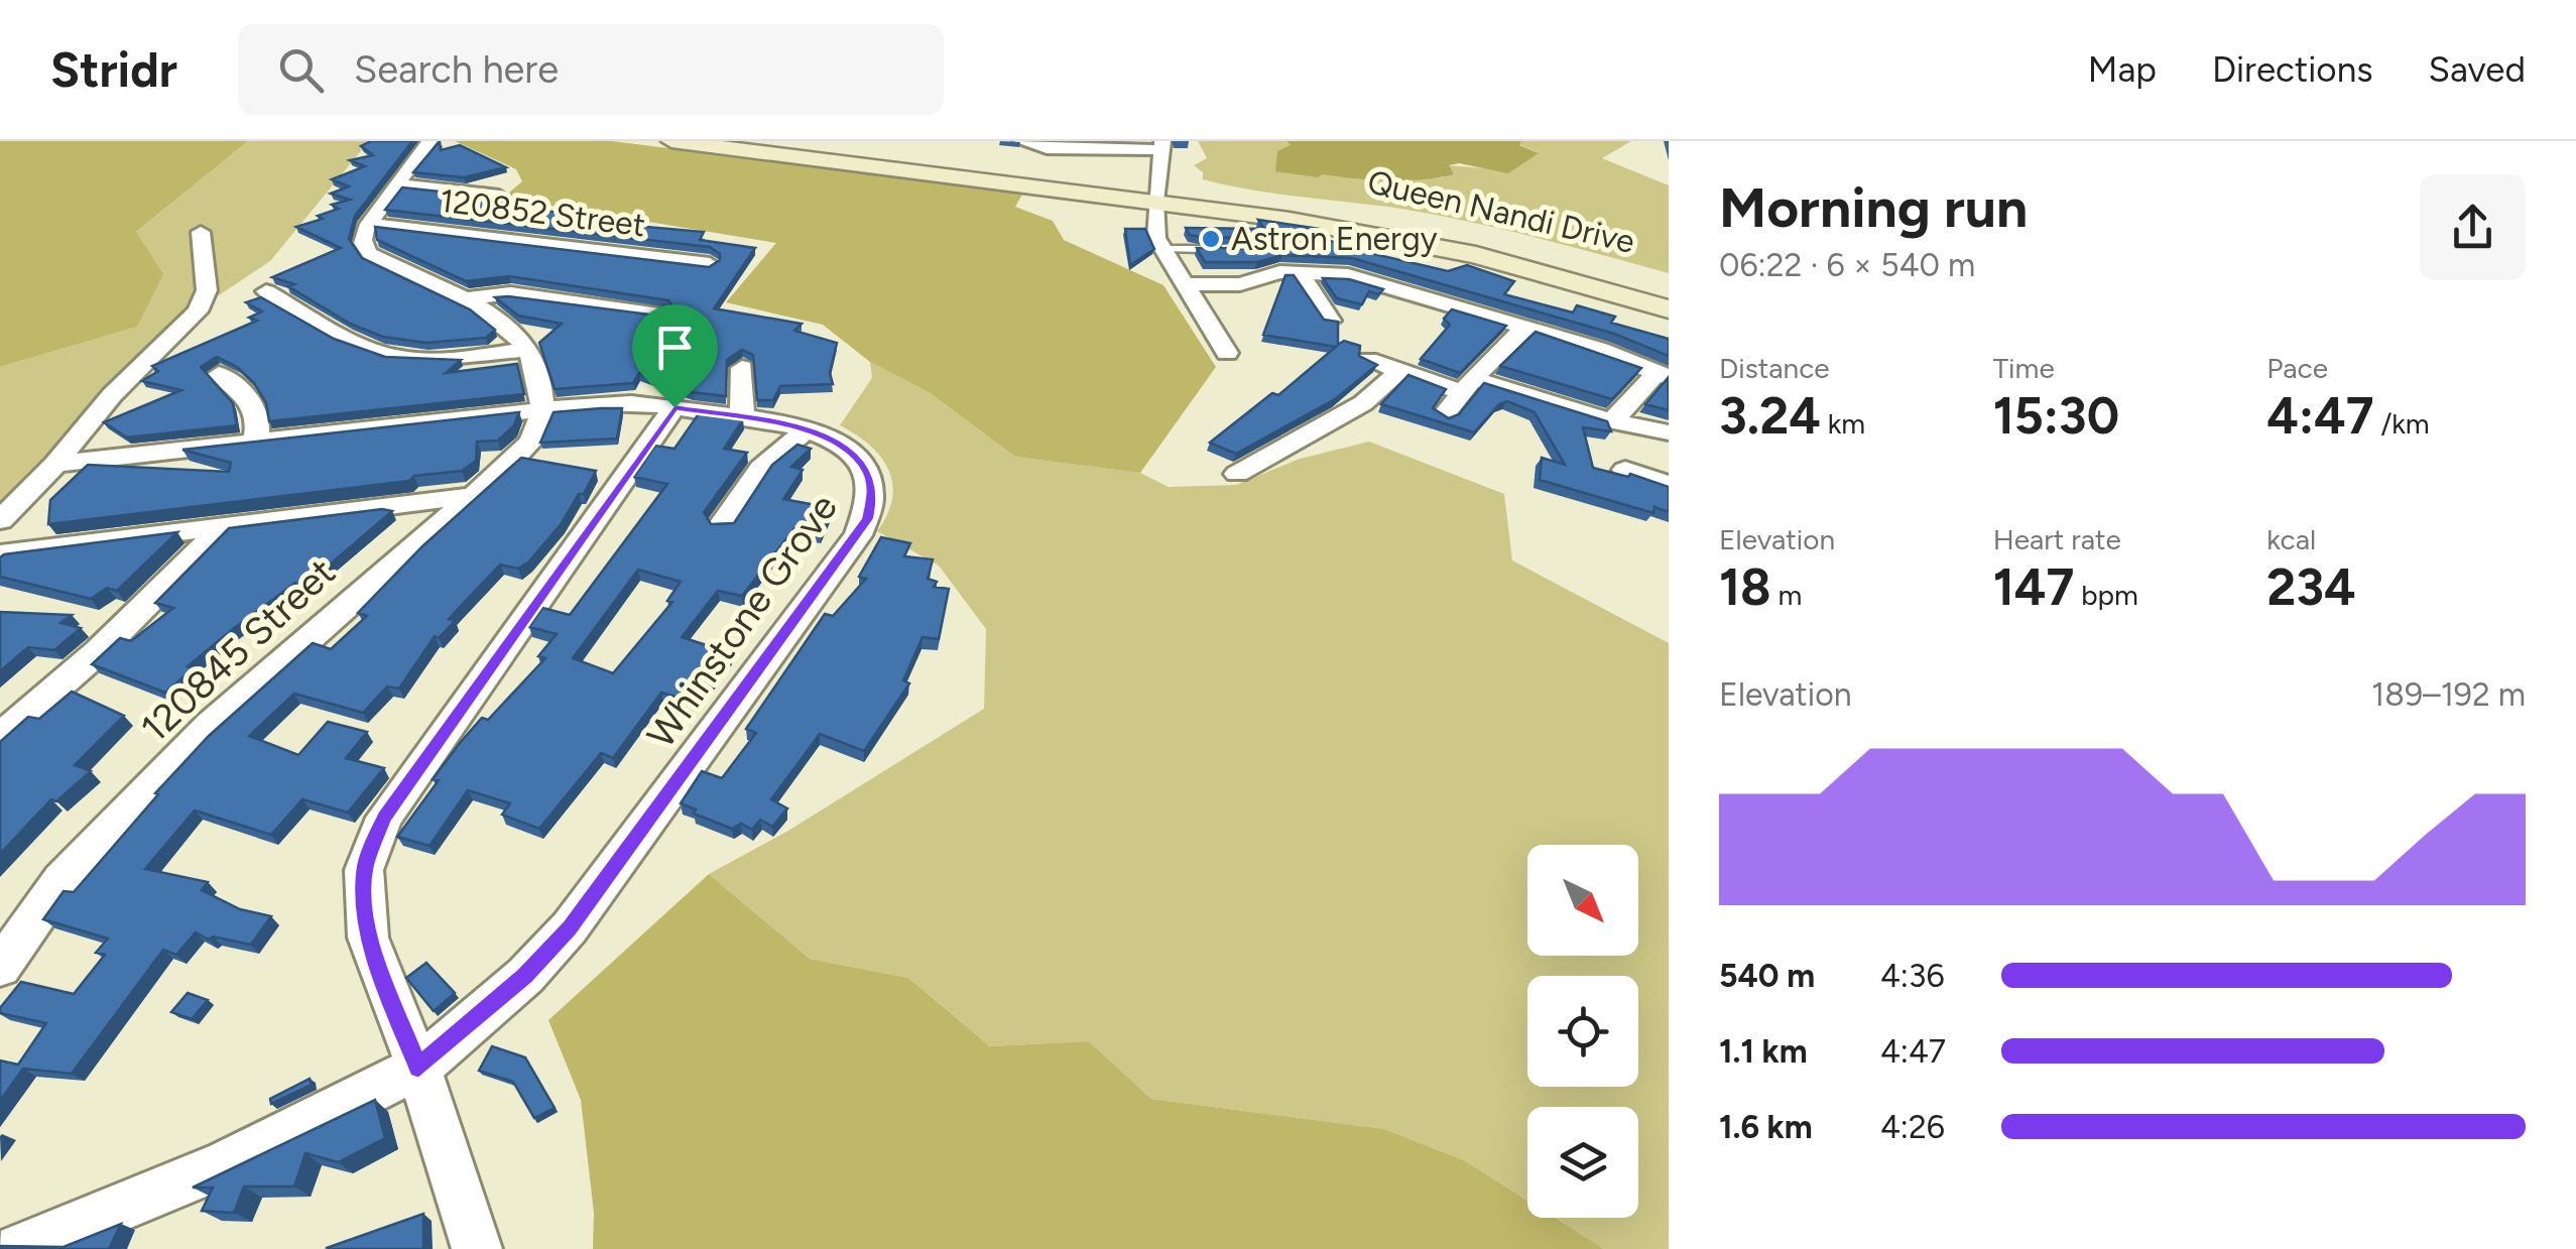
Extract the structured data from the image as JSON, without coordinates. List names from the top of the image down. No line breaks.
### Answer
{"streets":{"main road":["Queen Nandi Drive"],"street":["120852 Street","Whinstone Grove","120845 Street"]},"crossings":[["Whinstone Grove","120845 Street"]],"places":["Astron Energy"],"north":"bottom right","page":{"header":"Stridr","search":"Search here","nav":["Map","Directions","Saved"],"heading":["Morning run","06:22 · 6 × 540 m"],"stats":[["Distance","3.24 km"],["Time","15:30"],["Pace","4:47 /km"],["Elevation","18 m"],["Heart rate","147 bpm"],["kcal","234"]],"chart":["Elevation","189–192 m"],"list":[{"name":"540 m","note":"4:36"},{"name":"1.1 km","note":"4:47"},{"name":"1.6 km","note":"4:26"}]}}
